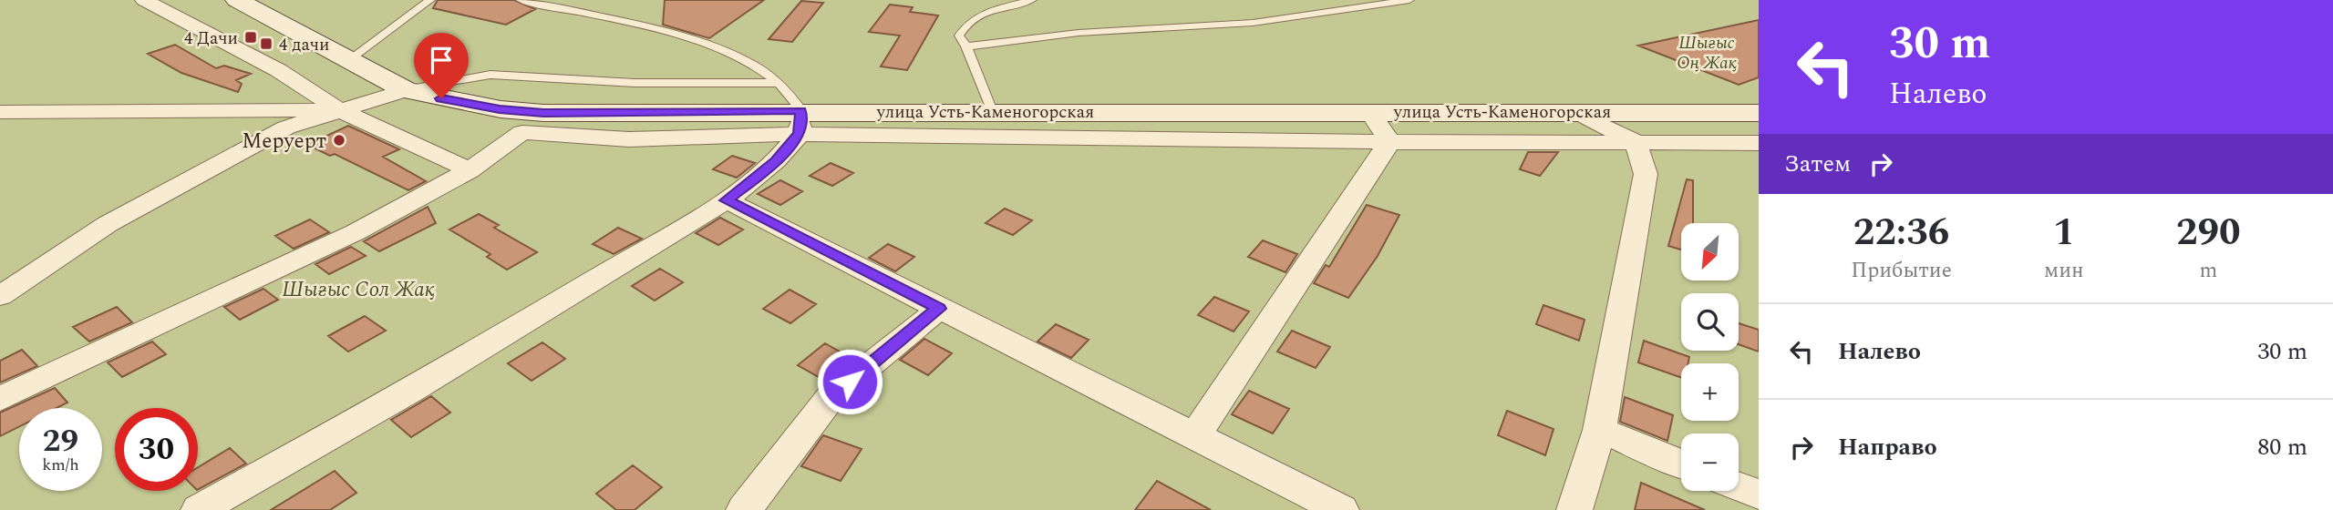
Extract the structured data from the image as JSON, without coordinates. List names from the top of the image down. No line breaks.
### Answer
{"streets":{"street":["улица Усть-Каменогорская"]},"parks":["Шығыс Оң Жақ","Шығыс Сол Жақ"],"places":{"transit":["4 Дачи","4 дачи"],"other":["Меруерт"]},"north":"bottom left","page":{"turn":["30 m","Налево"],"then":"Затем","eta":["22:36","Прибытие","1","мин","290","m"],"map_buttons":["+","−"],"list":[{"name":"Налево","value":"30 m"},{"name":"Направо","value":"80 m"}],"speed":"29 km/h","limit":"30"}}
